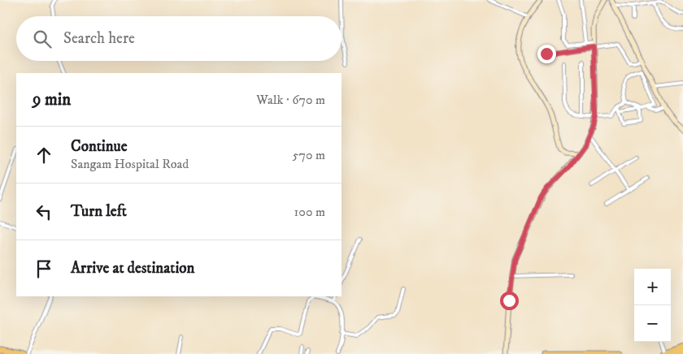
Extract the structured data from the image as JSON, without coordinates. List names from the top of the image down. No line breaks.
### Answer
{"page":{"search":"Search here","heading":["9 min","Walk · 670 m"],"list":[["Continue","Sangam Hospital Road","570 m"],["Turn left","100 m"],"Arrive at destination"],"map_buttons":["+","−"]}}
